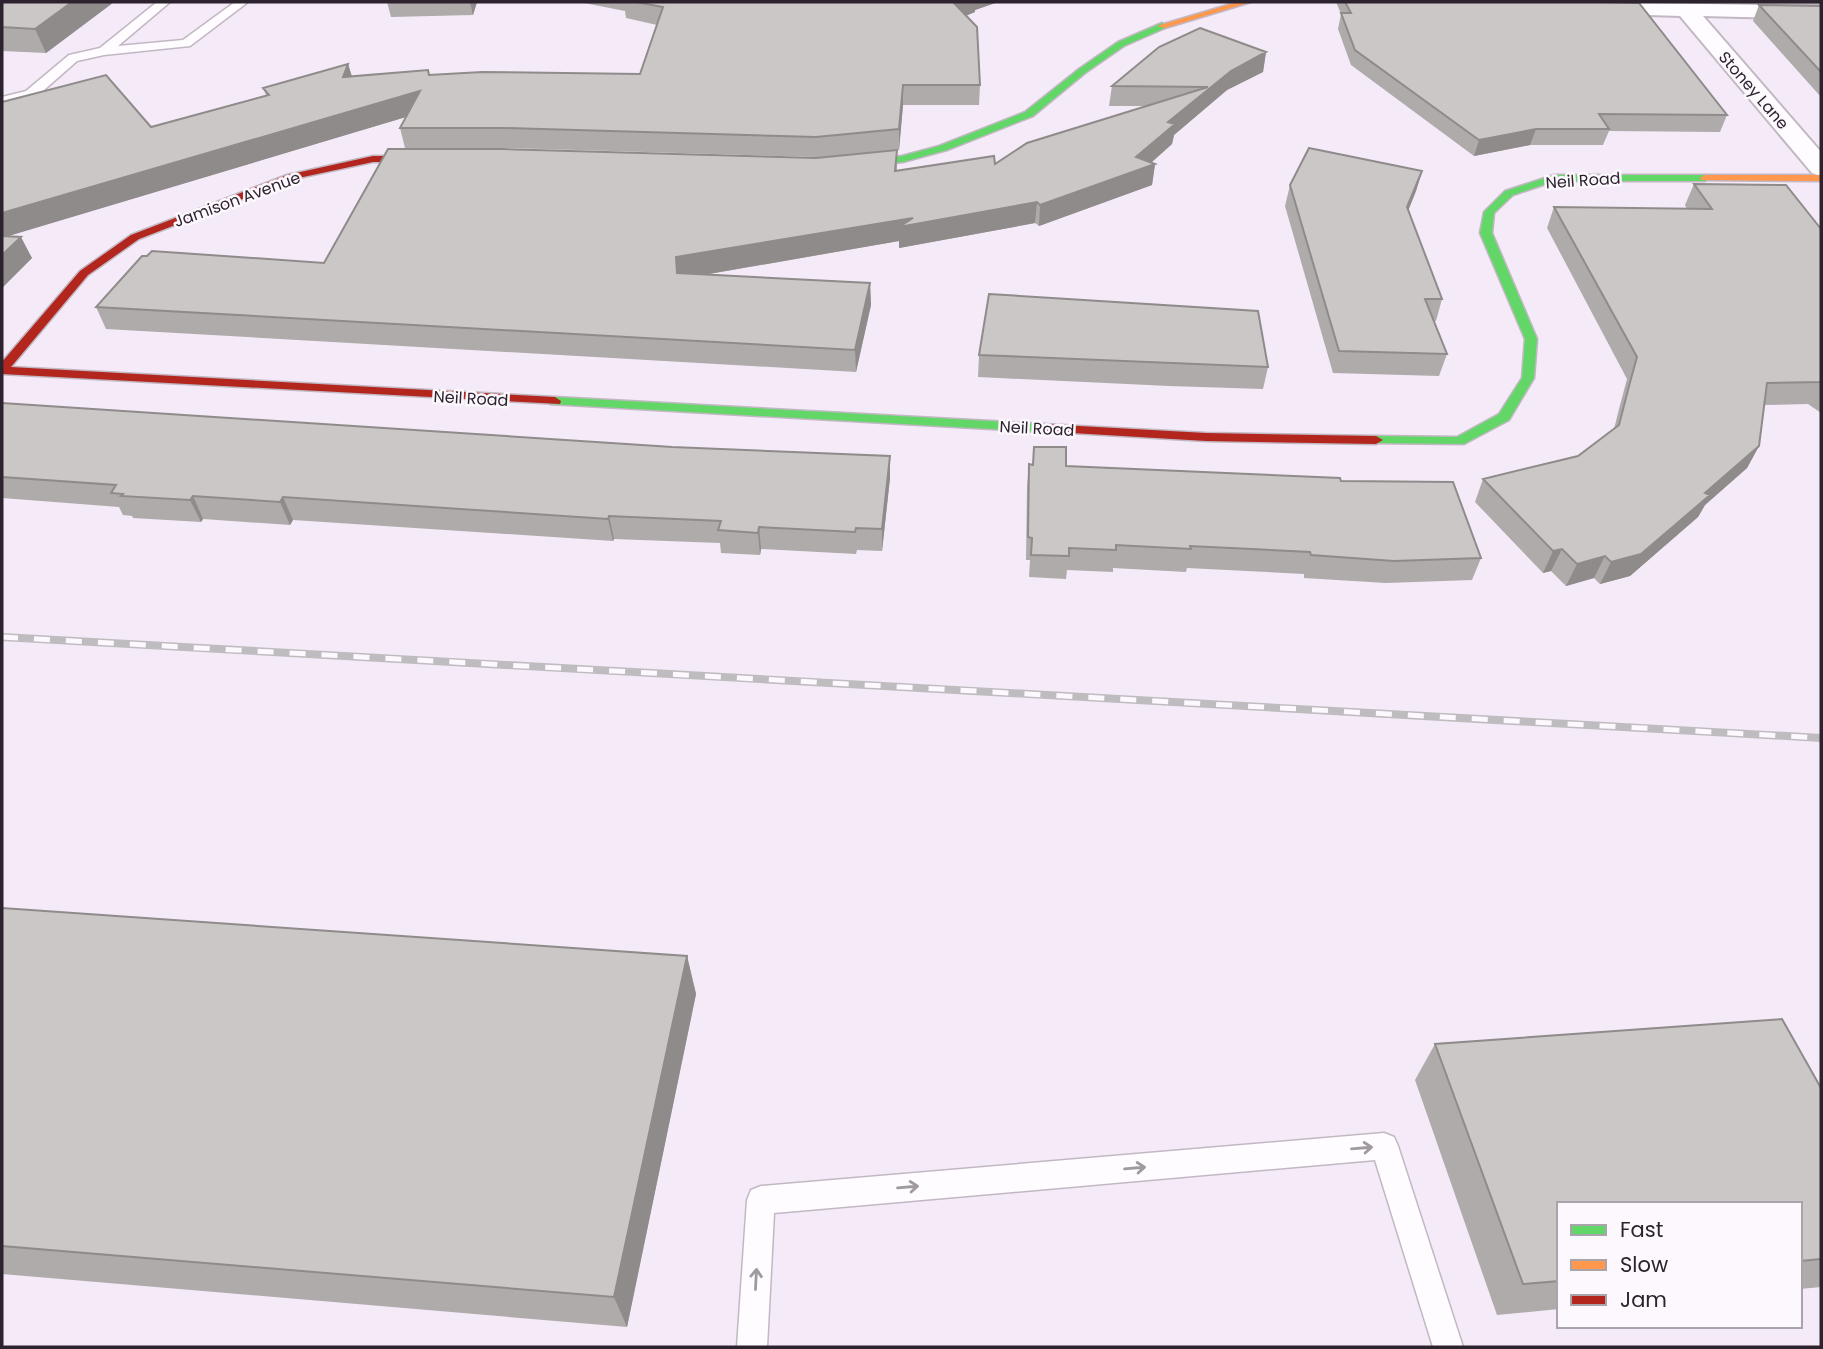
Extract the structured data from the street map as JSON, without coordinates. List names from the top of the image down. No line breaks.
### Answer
{"streets":{"street":["Stoney Lane","Neil Road","Jamison Avenue"]},"crossings":[["Neil Road","Jamison Avenue"]],"legend":["Fast","Slow","Jam"]}
